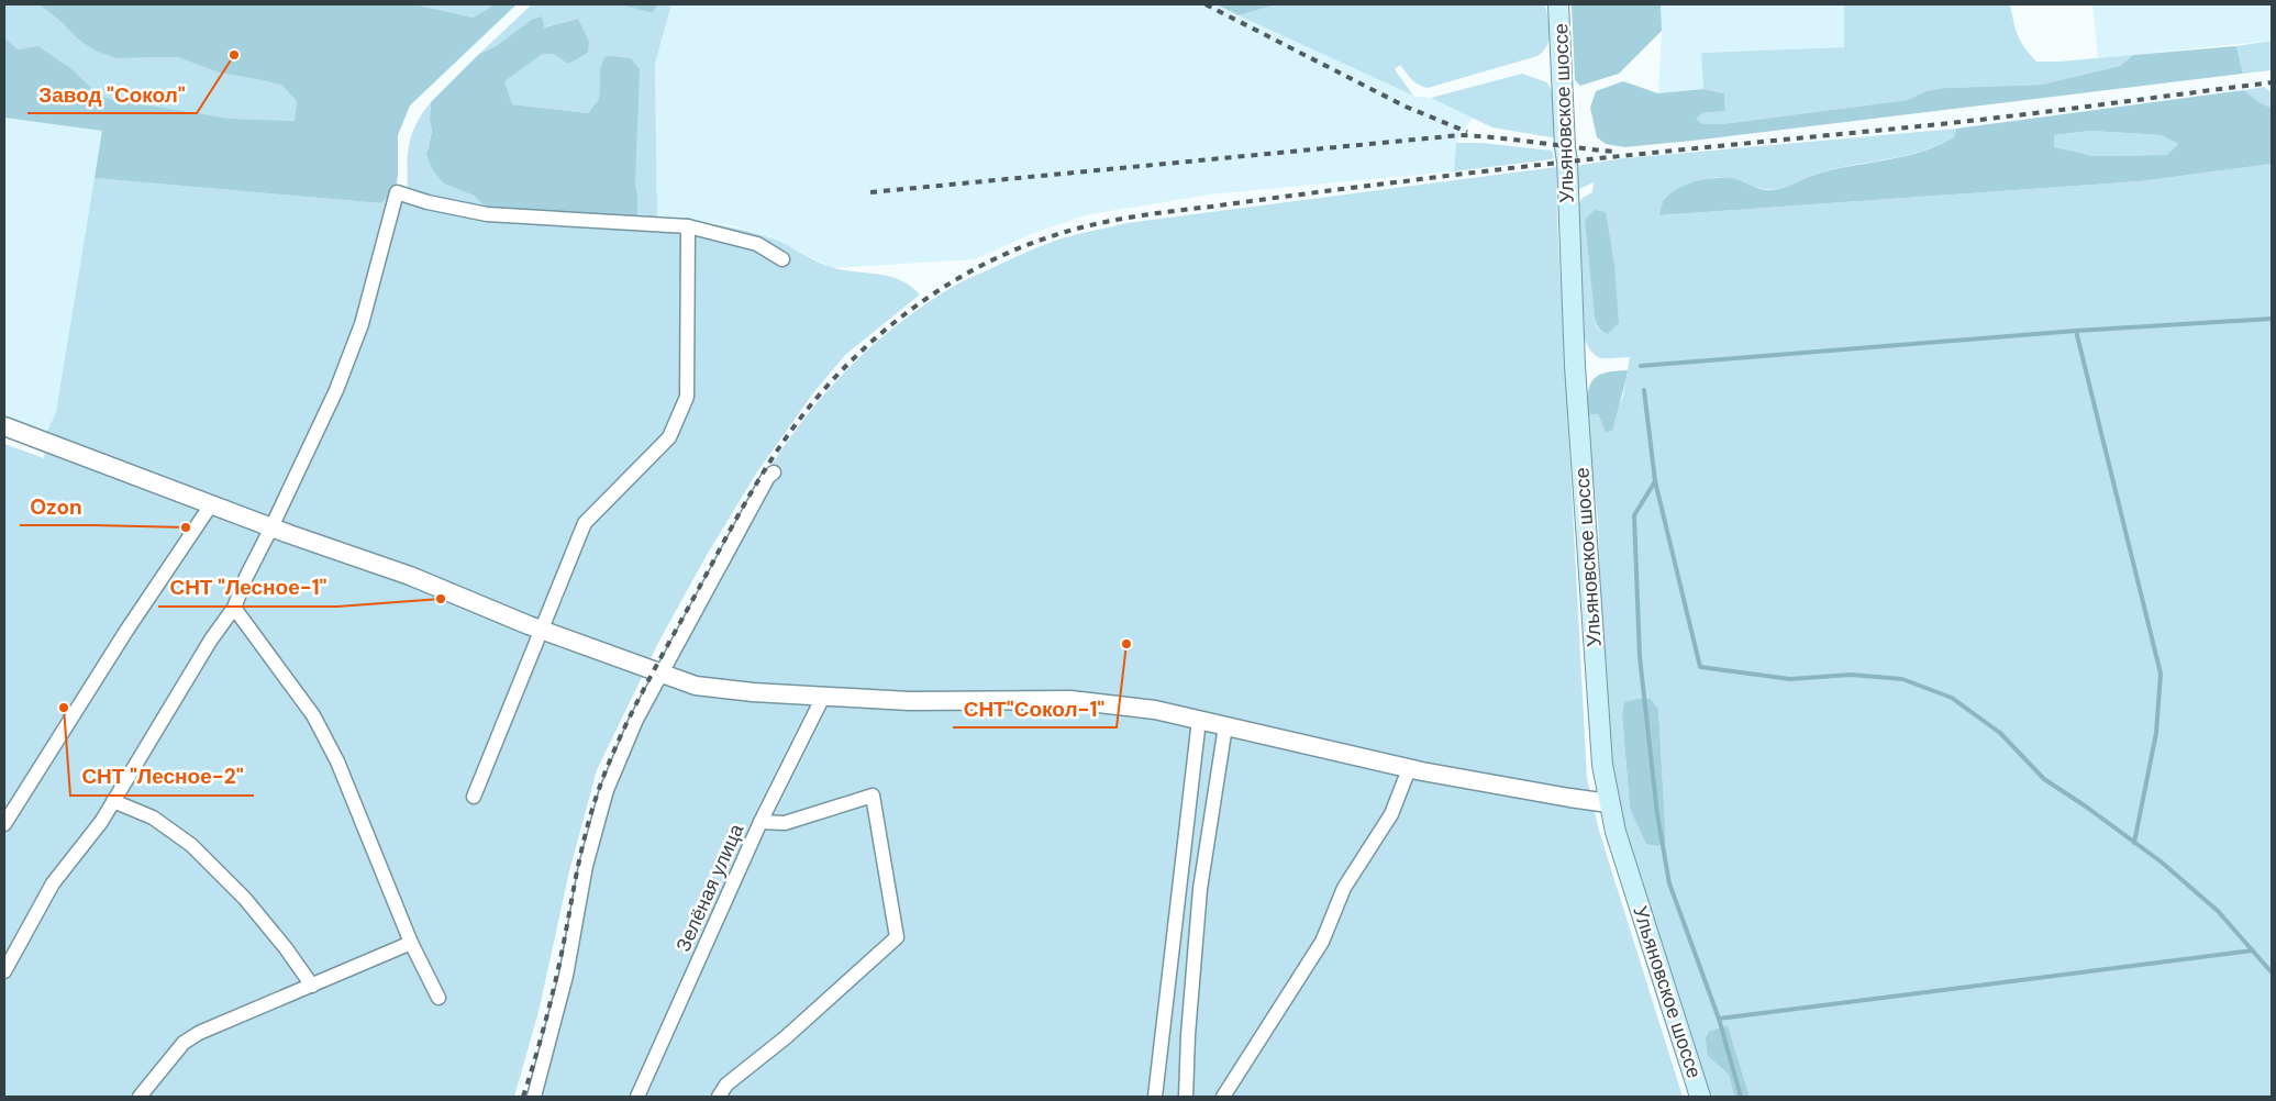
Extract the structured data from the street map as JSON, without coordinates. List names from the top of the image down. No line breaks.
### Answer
{"streets":{"main road":["Ульяновское шоссе"],"street":["Зелёная улица"]},"places":["Завод \"Сокол\"","Ozon","СНТ \"Лесное-1\"","СНТ\"Сокол-1\"","СНТ \"Лесное-2\""]}
